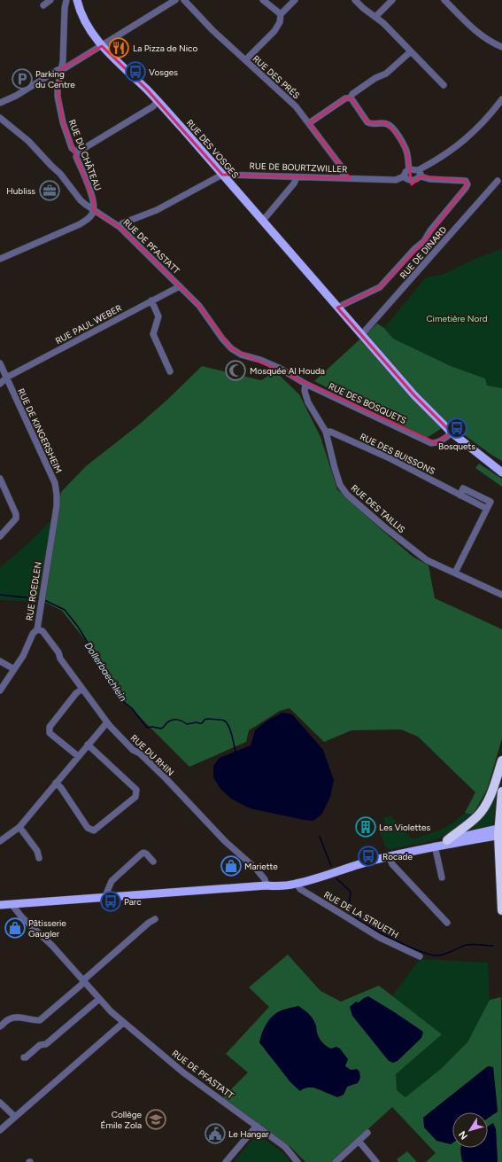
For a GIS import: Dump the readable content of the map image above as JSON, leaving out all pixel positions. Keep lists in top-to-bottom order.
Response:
{
  "streets": {
    "main road": ["RUE DES VOSGES"],
    "street": [
      "RUE DES PRÉS",
      "RUE DU CHÂTEAU",
      "RUE DE BOURTZWILLER",
      "RUE DE PFASTATT",
      "RUE DE DINARD",
      "RUE PAUL WEBER",
      "RUE DES BOSQUETS",
      "RUE DE KINGERSHEIM",
      "RUE DES BUISSONS",
      "RUE DES TAILLIS",
      "RUE ROEDLEN",
      "RUE DU RHIN",
      "RUE DE LA STRUETH"
    ]
  },
  "crossings": [
    ["RUE DES PRÉS", "RUE DE BOURTZWILLER"],
    ["RUE DES VOSGES", "RUE DE BOURTZWILLER"],
    ["RUE DES VOSGES", "RUE DE DINARD"],
    ["RUE DES VOSGES", "RUE DES BOSQUETS"],
    ["RUE DU CHÂTEAU", "RUE DE PFASTATT"],
    ["RUE DE PFASTATT", "RUE PAUL WEBER"],
    ["RUE DE PFASTATT", "RUE DES BOSQUETS"],
    ["RUE PAUL WEBER", "RUE DE KINGERSHEIM"],
    ["RUE DES BOSQUETS", "RUE DES TAILLIS"],
    ["RUE DE KINGERSHEIM", "RUE ROEDLEN"],
    ["RUE DES BUISSONS", "RUE DES TAILLIS"],
    ["RUE ROEDLEN", "RUE DU RHIN"]
  ],
  "water": ["Dollerbaechlein"],
  "parks": ["Cimetière Nord"],
  "places": {
    "restaurant": ["La Pizza de Nico"],
    "bus stop": [
      "Vosges",
      "Bosquets",
      "Rocade",
      "Parc"
    ],
    "parking": ["Parking du Centre"],
    "office": ["Hubliss"],
    "mosque": ["Mosquée Al Houda"],
    "building": ["Les Violettes"],
    "shop": ["Mariette", "Pâtisserie Gaugler"],
    "school or university": ["Collège Émile Zola"],
    "public building": ["Le Hangar"]
  },
  "north": "bottom left"
}
